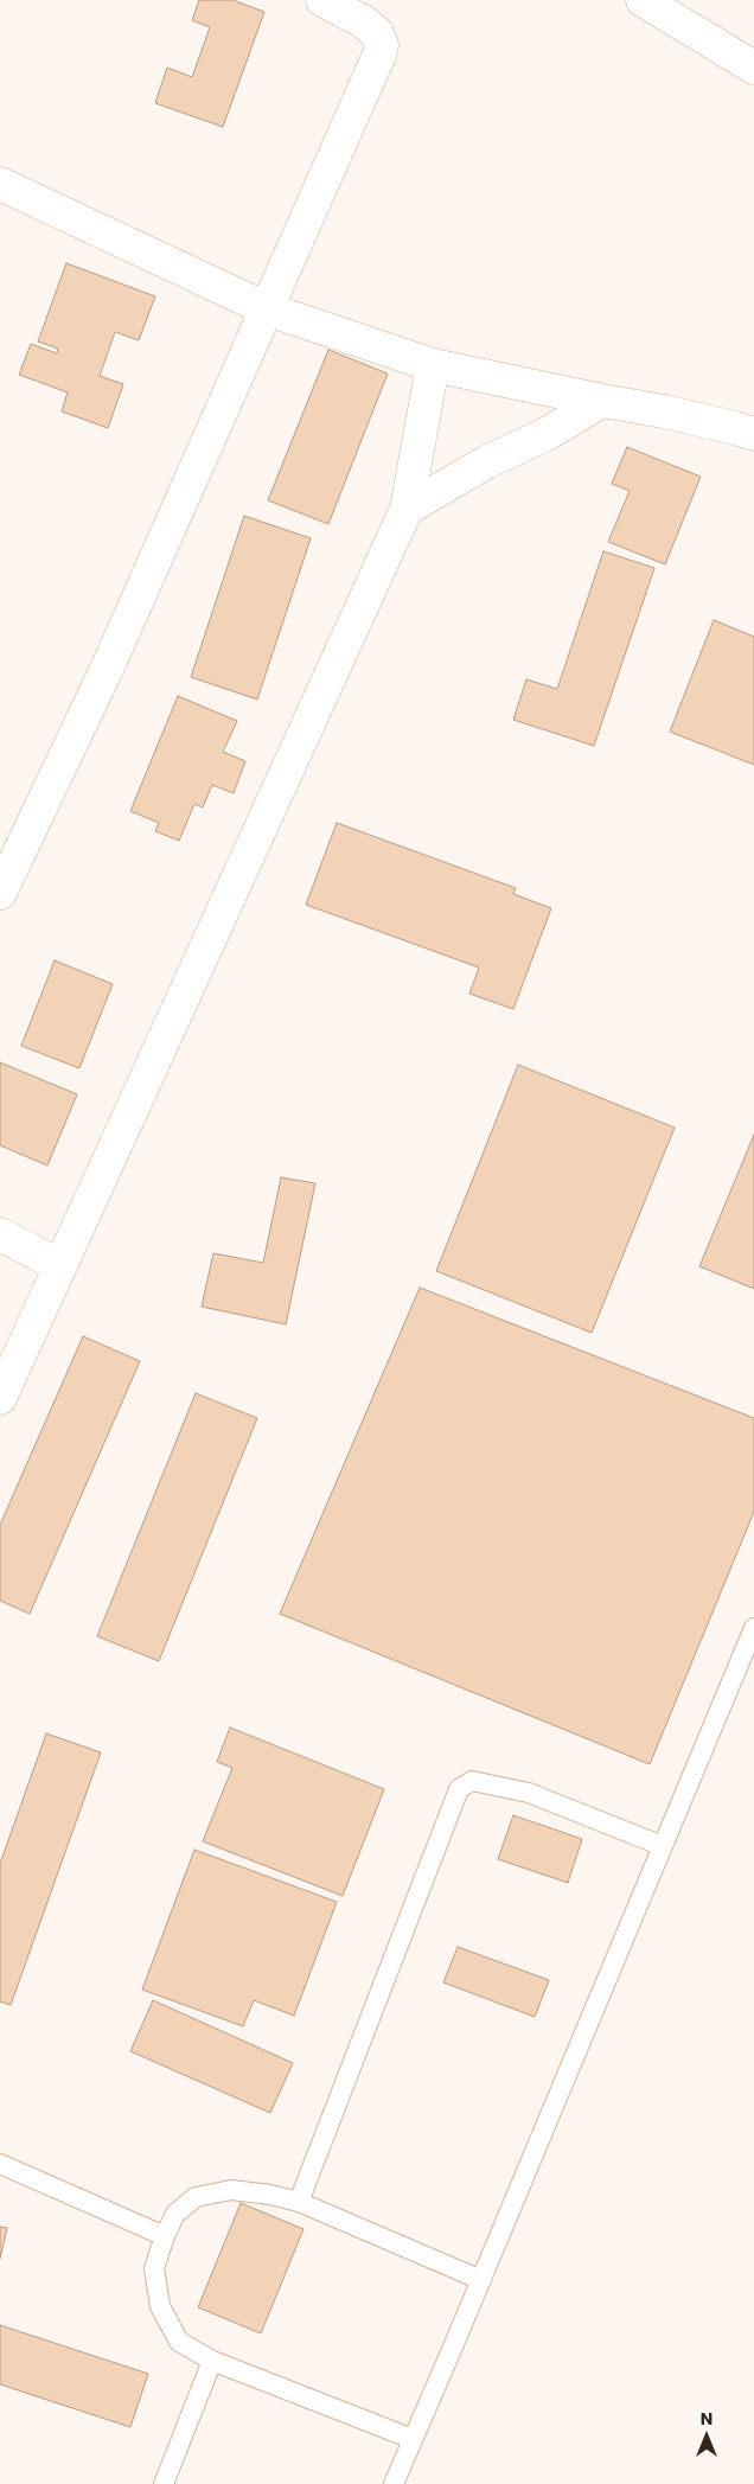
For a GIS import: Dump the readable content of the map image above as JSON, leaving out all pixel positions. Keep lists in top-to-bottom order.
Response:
{
  "north": "top"
}
